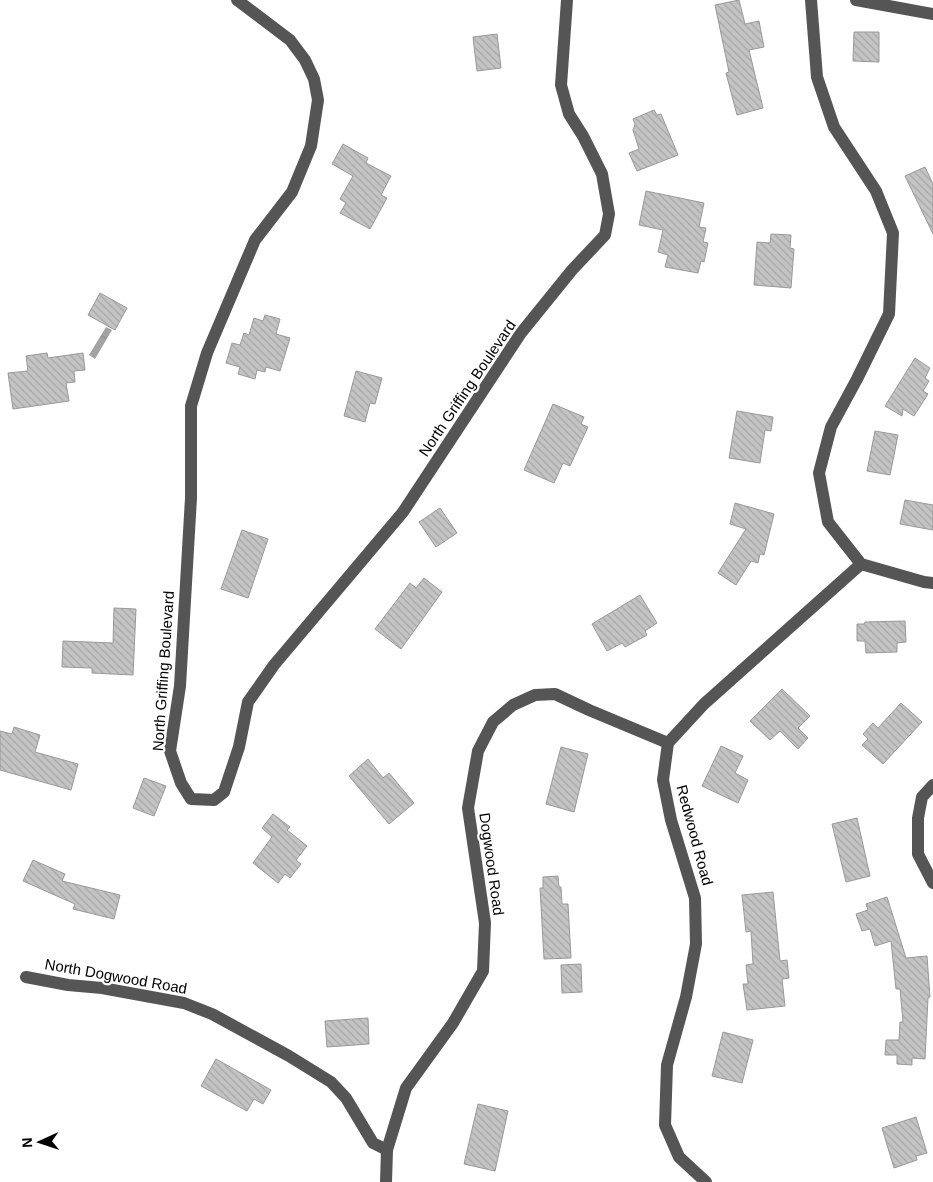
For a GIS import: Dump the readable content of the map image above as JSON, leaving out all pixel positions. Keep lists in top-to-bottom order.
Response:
{
  "streets": {
    "street": [
      "North Griffing Boulevard",
      "Redwood Road",
      "Dogwood Road",
      "North Dogwood Road"
    ]
  },
  "crossings": [
    ["Redwood Road", "Dogwood Road"],
    ["Dogwood Road", "North Dogwood Road"]
  ],
  "north": "left"
}
